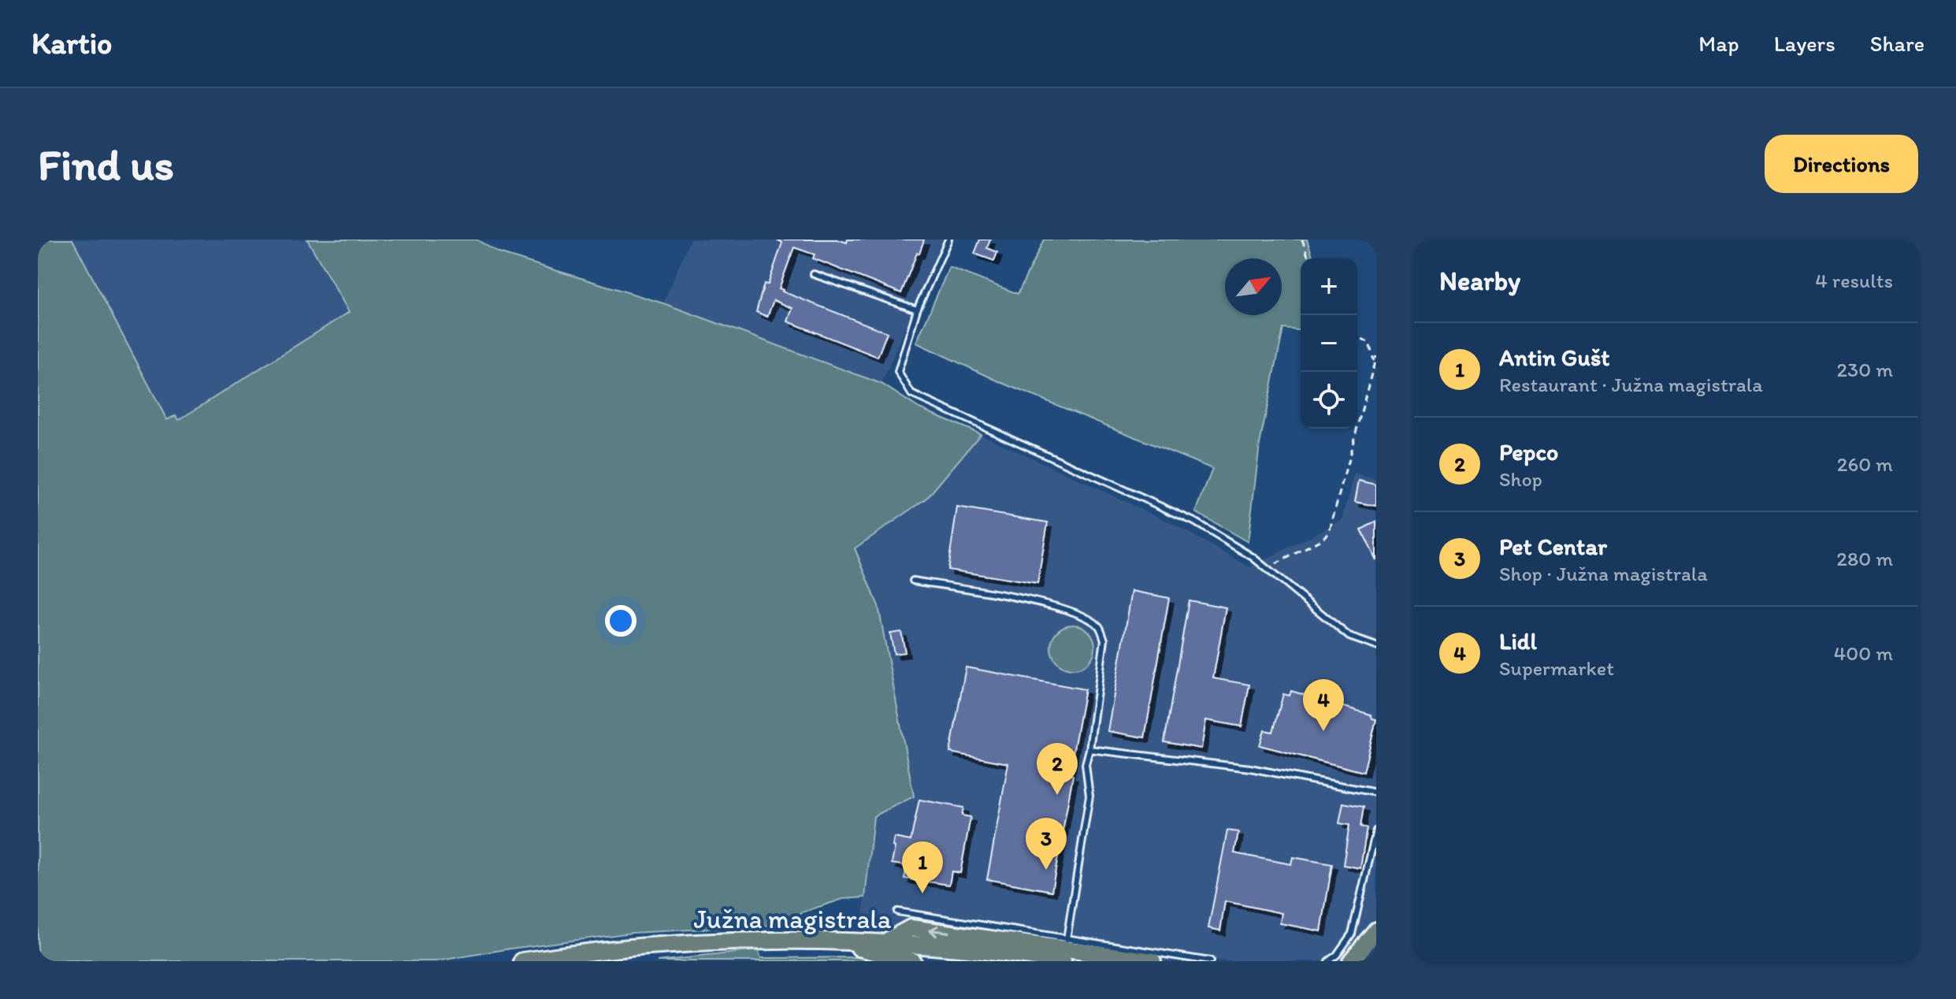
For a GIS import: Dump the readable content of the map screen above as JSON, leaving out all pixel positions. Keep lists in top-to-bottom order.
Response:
{
  "streets": {
    "main road": ["Južna magistrala"]
  },
  "north": "top right",
  "page": {
    "header": "Kartio",
    "nav": ["Map", "Layers", "Share"],
    "buttons": "Directions",
    "title": "Find us",
    "heading": ["Nearby", "4 results"],
    "map_buttons": ["+", "−"],
    "list": [
      {
        "mark": "1",
        "name": "Antin Gušt",
        "note": "Restaurant · Južna magistrala",
        "value": "230 m"
      },
      {
        "mark": "2",
        "name": "Pepco",
        "note": "Shop",
        "value": "260 m"
      },
      {
        "mark": "3",
        "name": "Pet Centar",
        "note": "Shop · Južna magistrala",
        "value": "280 m"
      },
      {
        "mark": "4",
        "name": "Lidl",
        "note": "Supermarket",
        "value": "400 m"
      }
    ],
    "pins": [
      "4",
      "2",
      "3",
      "1"
    ]
  }
}
